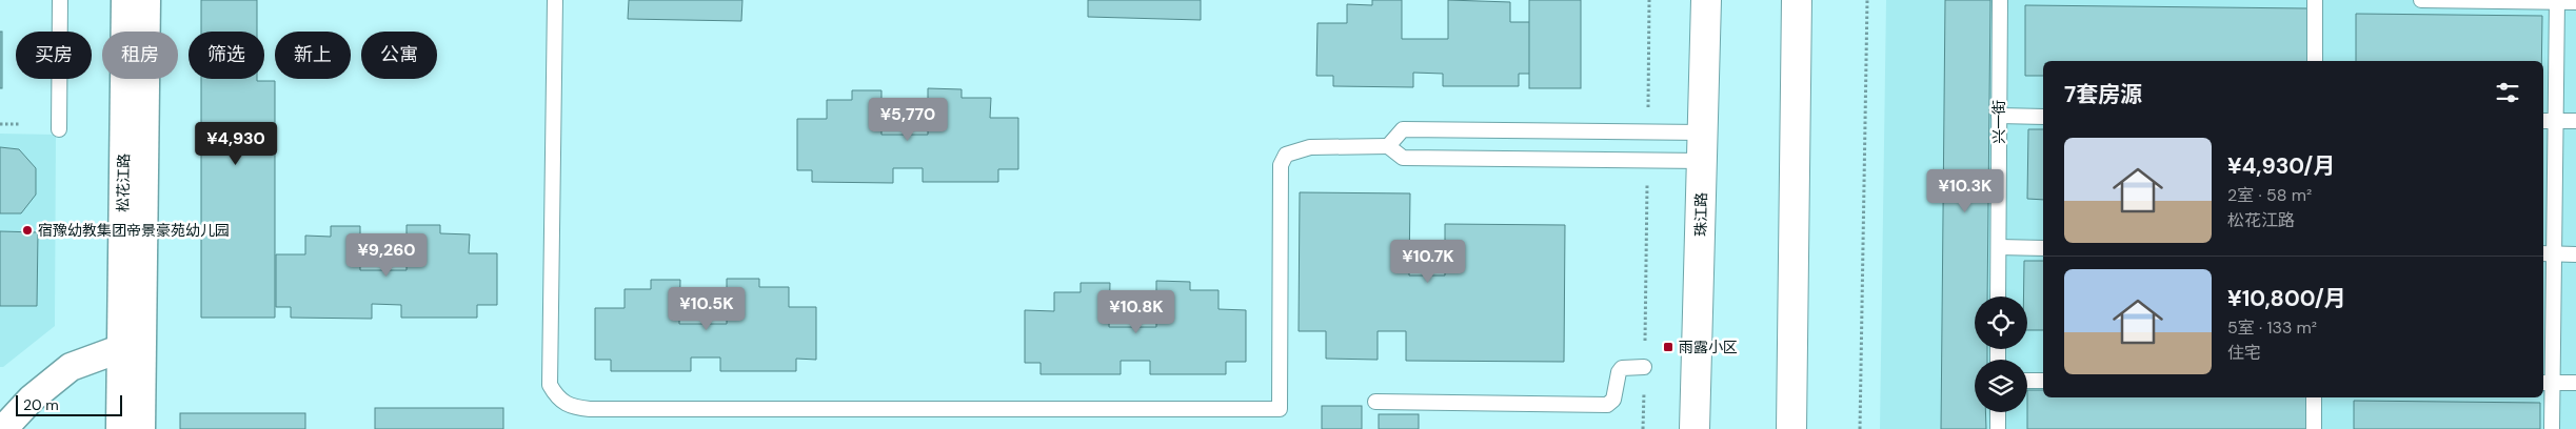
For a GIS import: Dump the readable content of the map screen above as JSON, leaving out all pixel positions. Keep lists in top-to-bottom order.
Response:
{
  "streets": {
    "street": ["松花江路", "珠江路"],
    "lane": ["兴一街"]
  },
  "places": {
    "other": ["宿豫幼教集团帝景豪苑幼儿园"],
    "transit": ["雨露小区"]
  },
  "scale_bar": "20 m",
  "page": {
    "chip": [
      "买房",
      "租房",
      "筛选",
      "新上",
      "公寓"
    ],
    "heading": "7套房源",
    "price": [
      "¥5,770",
      "¥4,930",
      "¥10.3K",
      "¥9,260",
      "¥10.7K",
      "¥10.5K",
      "¥10.8K"
    ],
    "list": [
      {
        "name": "¥4,930/月",
        "note": "2室 · 58 m² · 松花江路"
      },
      {
        "name": "¥10,800/月",
        "note": "5室 · 133 m² · 住宅"
      }
    ],
    "scale": "20 m"
  }
}
